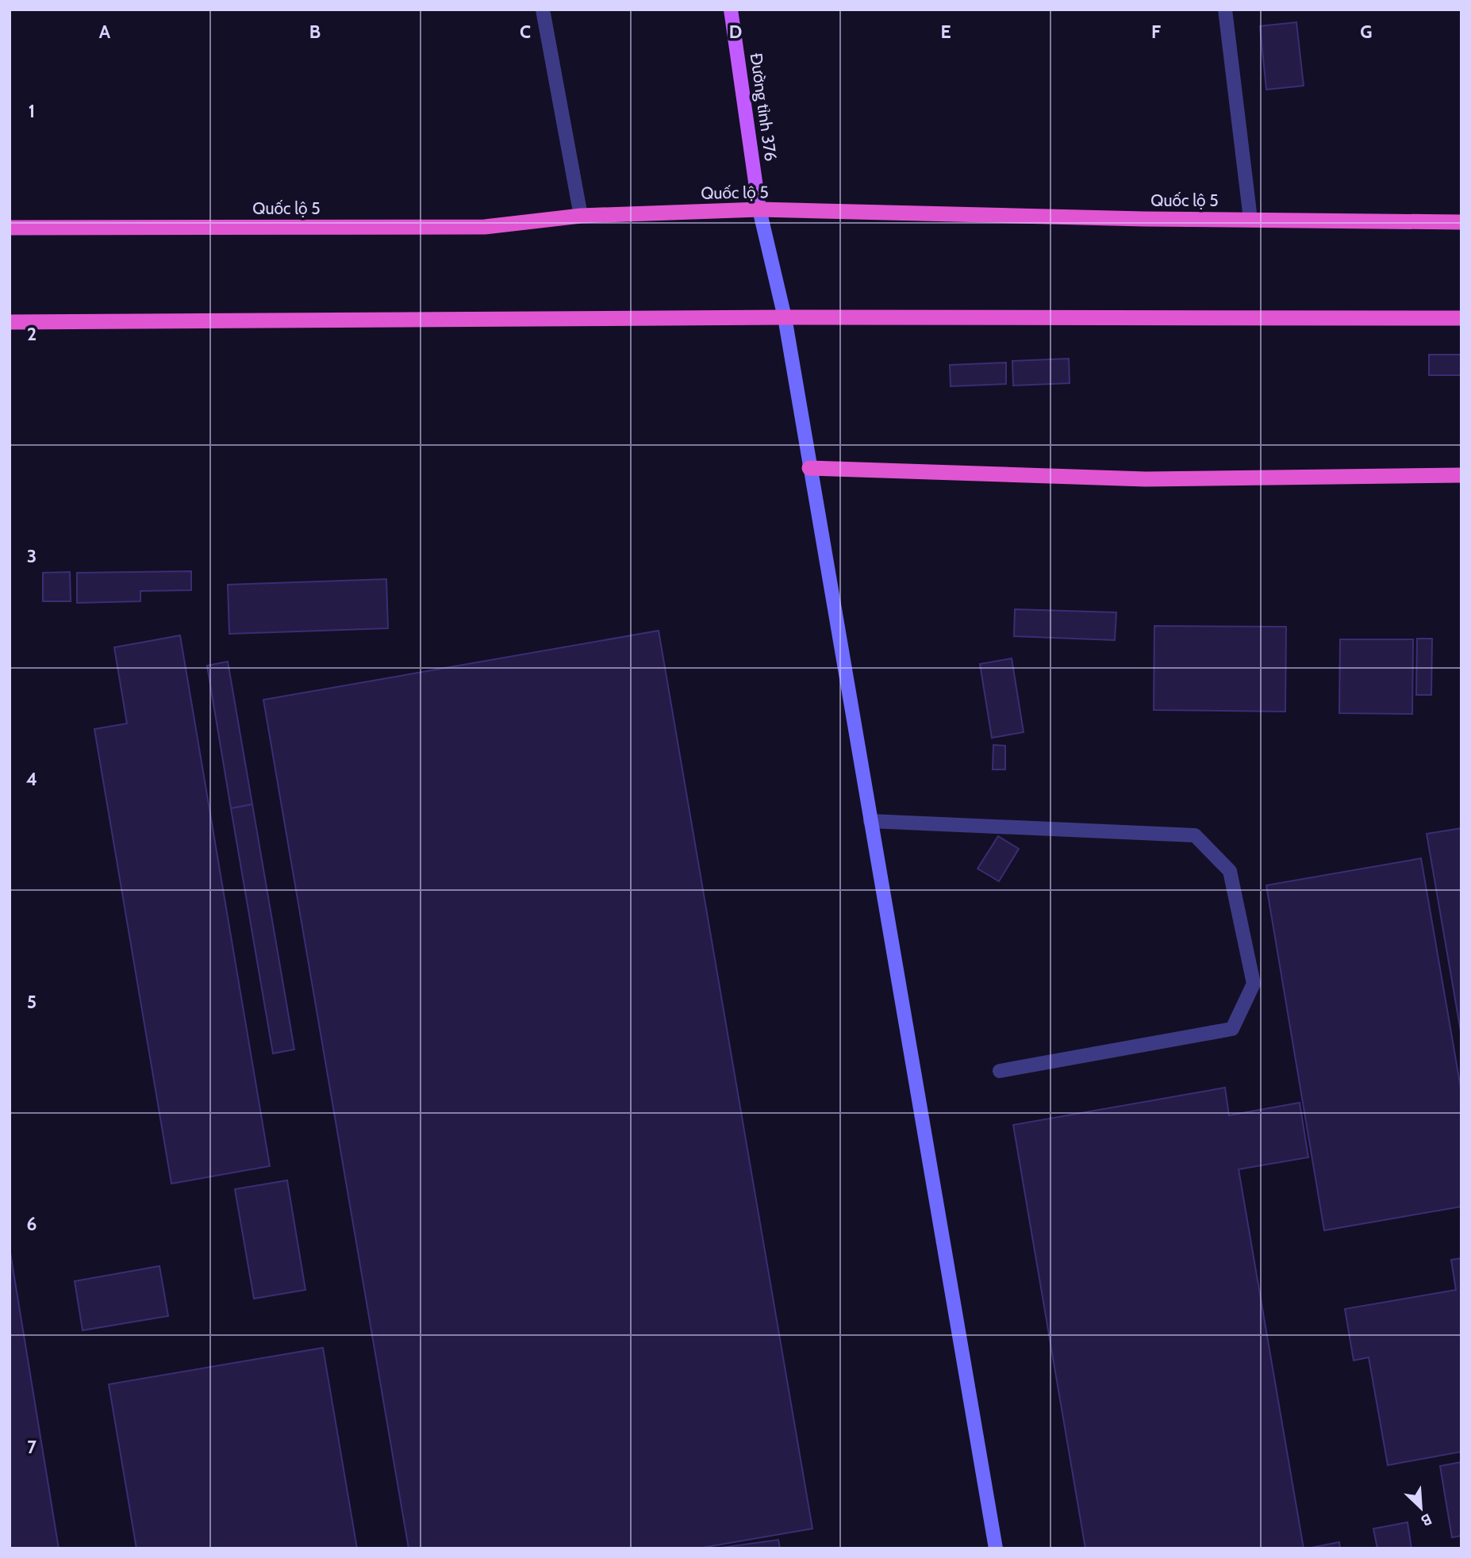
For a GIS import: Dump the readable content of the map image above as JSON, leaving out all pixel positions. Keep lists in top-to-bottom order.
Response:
{
  "streets": {
    "highway": ["Quốc lộ 5"],
    "main road": ["Đường tỉnh 376"]
  },
  "crossings": [
    ["Đường tỉnh 376", "Quốc lộ 5"]
  ],
  "north": "bottom right",
  "grid": {
    "columns": [
      "A",
      "B",
      "C",
      "D",
      "E",
      "F",
      "G"
    ],
    "rows": [
      "1",
      "2",
      "3",
      "4",
      "5",
      "6",
      "7"
    ]
  }
}
